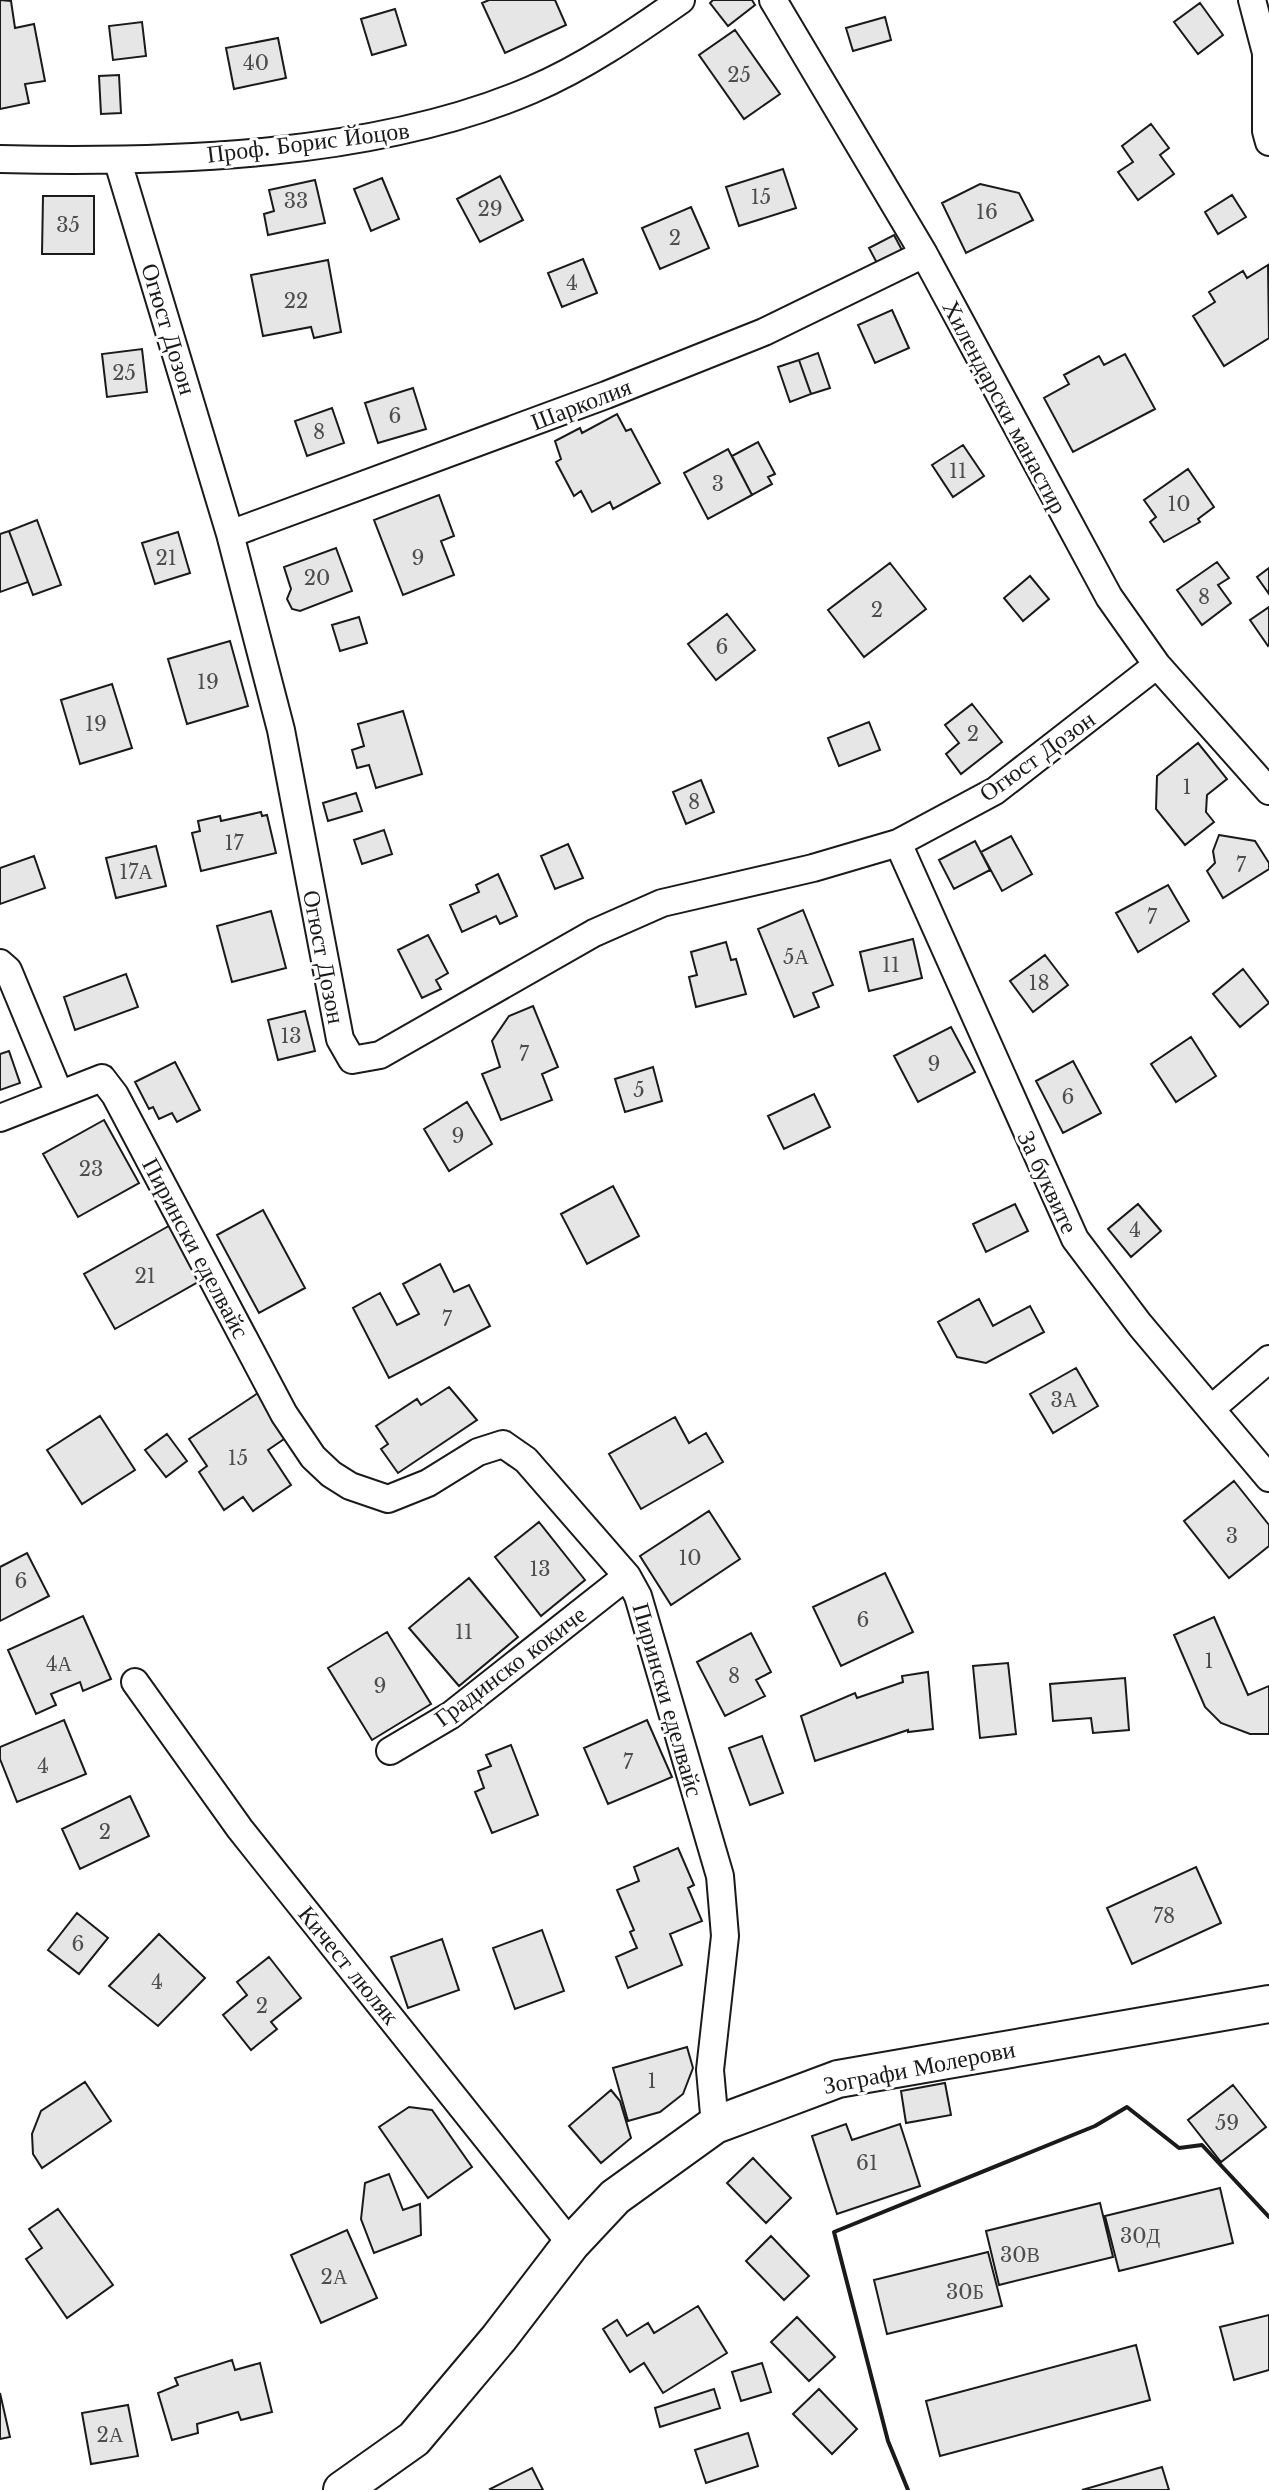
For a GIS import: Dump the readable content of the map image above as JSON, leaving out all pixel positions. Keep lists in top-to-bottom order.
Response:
{
  "streets": {
    "street": [
      "Проф. Борис Йоцов",
      "Огюст Дозон",
      "Шарколия",
      "Хилендарски манастир",
      "За буквите",
      "Пирински еделвайс",
      "Градинско кокиче",
      "Кичест люляк",
      "Зографи Молерови"
    ]
  },
  "crossings": [
    ["Проф. Борис Йоцов", "Огюст Дозон"],
    ["Огюст Дозон", "Шарколия"],
    ["Огюст Дозон", "Хилендарски манастир"],
    ["Огюст Дозон", "За буквите"],
    ["Шарколия", "Хилендарски манастир"],
    ["Пирински еделвайс", "Градинско кокиче"],
    ["Пирински еделвайс", "Зографи Молерови"],
    ["Кичест люляк", "Зографи Молерови"]
  ],
  "house_numbers": [
    "40",
    "25",
    "15",
    "33",
    "29",
    "16",
    "35",
    "2",
    "4",
    "22",
    "25",
    "6",
    "8",
    "11",
    "3",
    "10",
    "21",
    "9",
    "20",
    "8",
    "2",
    "6",
    "19",
    "19",
    "2",
    "1",
    "8",
    "17",
    "7",
    "17А",
    "7",
    "5А",
    "11",
    "18",
    "13",
    "7",
    "9",
    "5",
    "6",
    "9",
    "23",
    "4",
    "21",
    "7",
    "3А",
    "15",
    "3",
    "10",
    "13",
    "6",
    "6",
    "11",
    "1",
    "4А",
    "8",
    "9",
    "7",
    "4",
    "2",
    "78",
    "6",
    "4",
    "2",
    "1",
    "59",
    "61",
    "30Д",
    "30В",
    "2А",
    "30Б",
    "2А"
  ]
}
